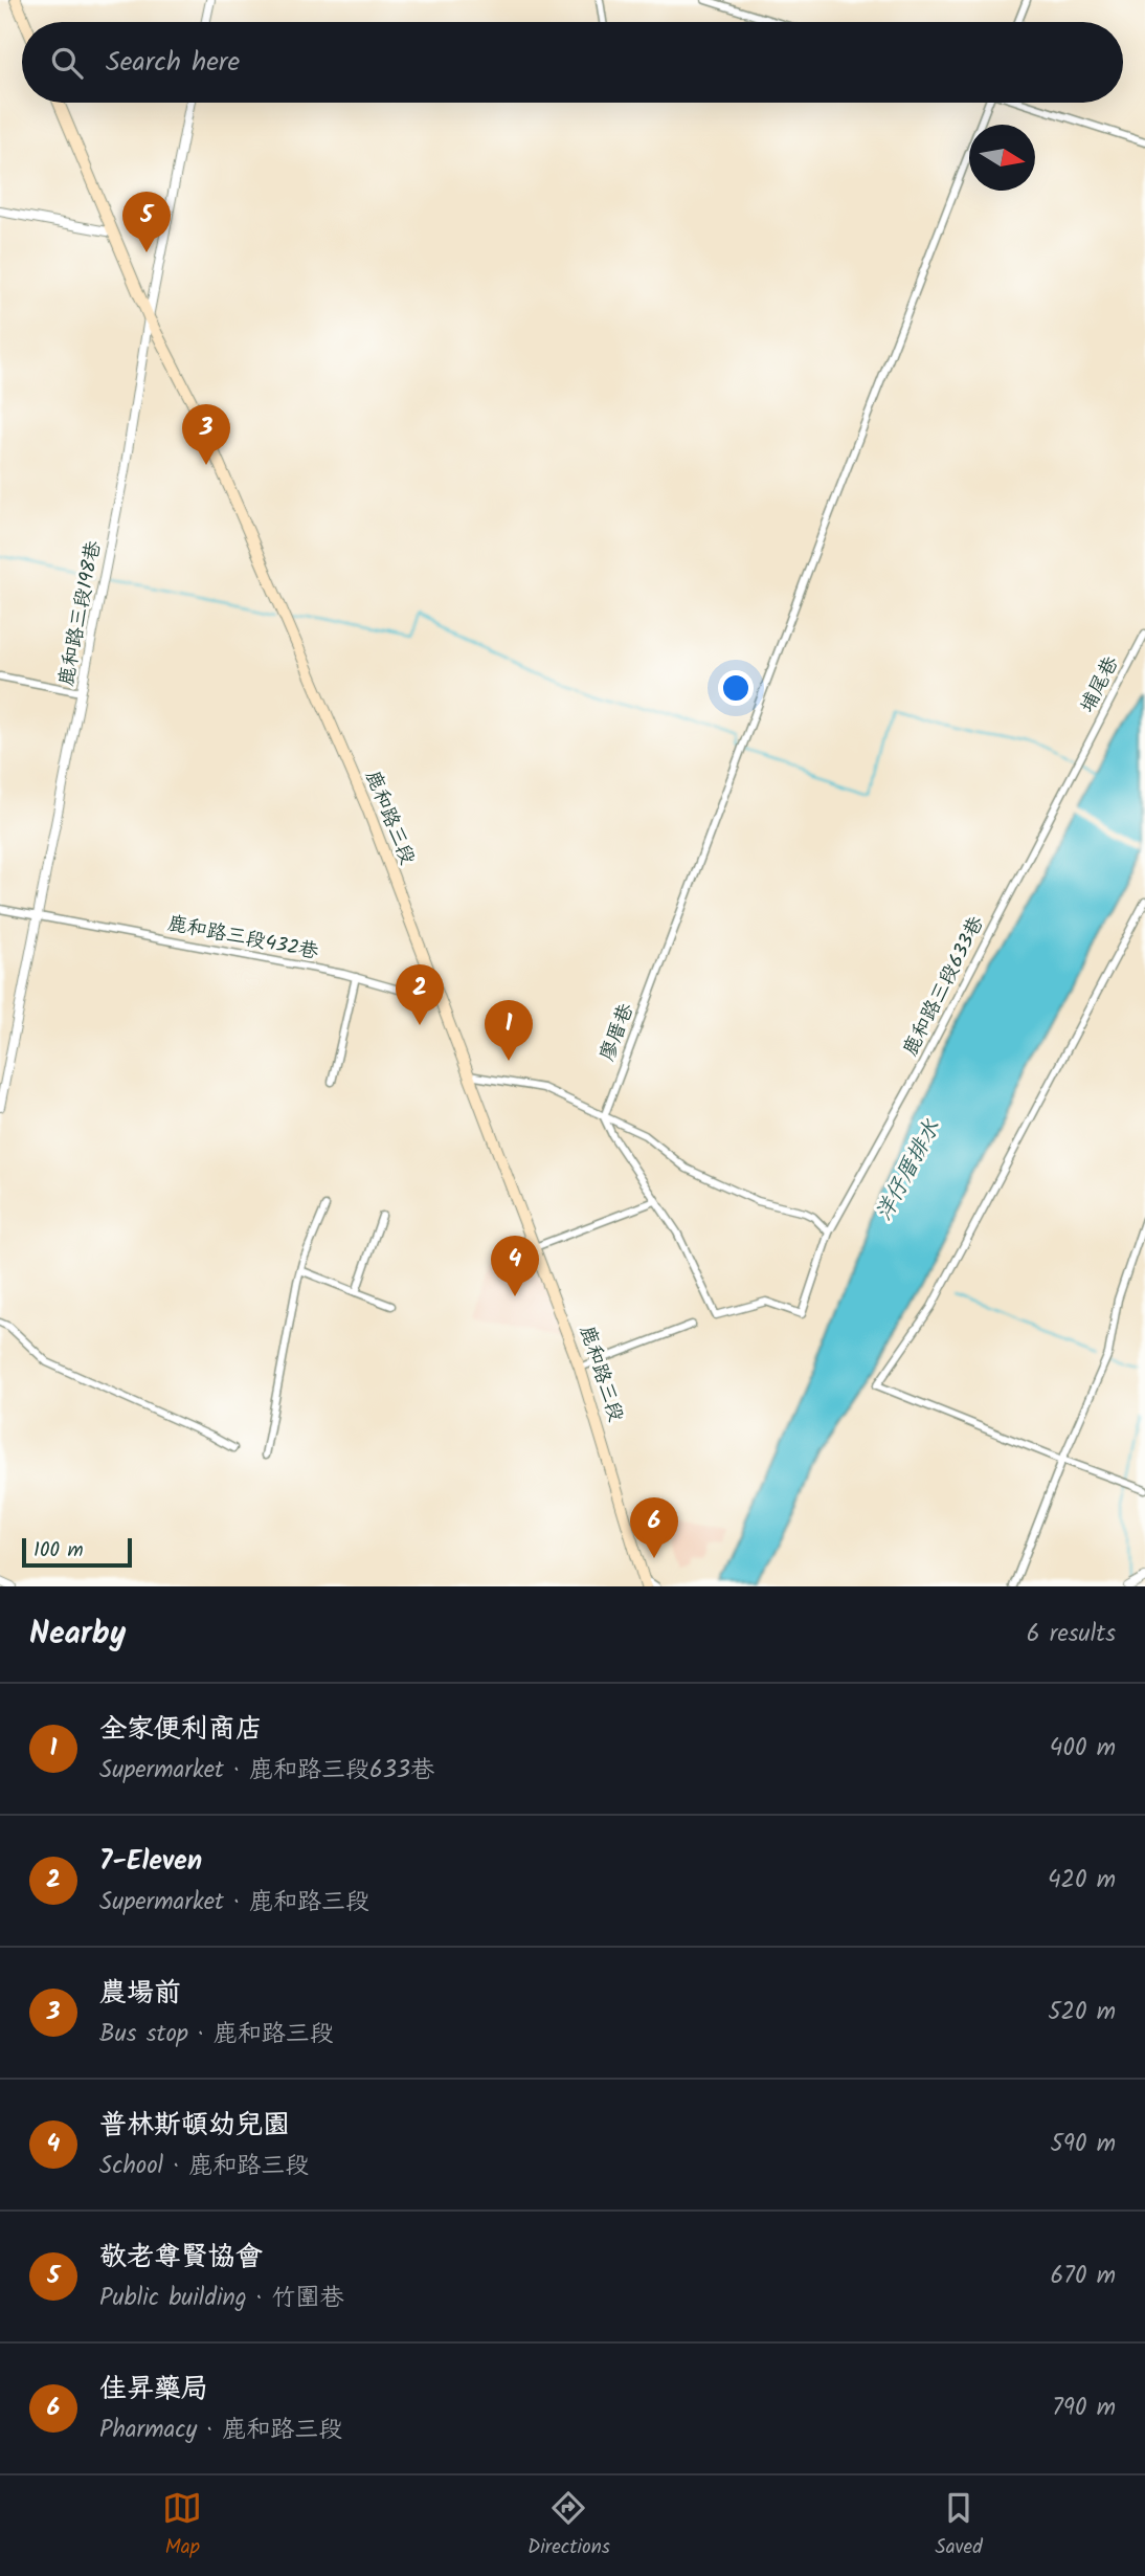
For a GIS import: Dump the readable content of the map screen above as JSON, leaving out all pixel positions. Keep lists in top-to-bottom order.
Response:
{
  "streets": {
    "main road": ["鹿和路三段"],
    "street": [
      "鹿和路三段198巷",
      "埔尾巷",
      "鹿和路三段432巷",
      "鹿和路三段633巷",
      "廖厝巷"
    ]
  },
  "crossings": [
    ["鹿和路三段198巷", "鹿和路三段"],
    ["鹿和路三段198巷", "鹿和路三段432巷"],
    ["埔尾巷", "鹿和路三段633巷"],
    ["鹿和路三段", "鹿和路三段432巷"]
  ],
  "water": ["洋仔厝排水"],
  "scale_bar": "100 m",
  "north": "right",
  "page": {
    "search": "Search here",
    "pins": [
      "5",
      "3",
      "2",
      "1",
      "4",
      "6"
    ],
    "scale": "100 m",
    "heading": ["Nearby", "6 results"],
    "list": [
      {
        "mark": "1",
        "name": "全家便利商店",
        "note": "Supermarket · 鹿和路三段633巷",
        "value": "400 m"
      },
      {
        "mark": "2",
        "name": "7-Eleven",
        "note": "Supermarket · 鹿和路三段",
        "value": "420 m"
      },
      {
        "mark": "3",
        "name": "農場前",
        "note": "Bus stop · 鹿和路三段",
        "value": "520 m"
      },
      {
        "mark": "4",
        "name": "普林斯頓幼兒園",
        "note": "School · 鹿和路三段",
        "value": "590 m"
      },
      {
        "mark": "5",
        "name": "敬老尊賢協會",
        "note": "Public building · 竹圍巷",
        "value": "670 m"
      },
      {
        "mark": "6",
        "name": "佳昇藥局",
        "note": "Pharmacy · 鹿和路三段",
        "value": "790 m"
      }
    ],
    "nav": ["Map", "Directions", "Saved"]
  }
}
